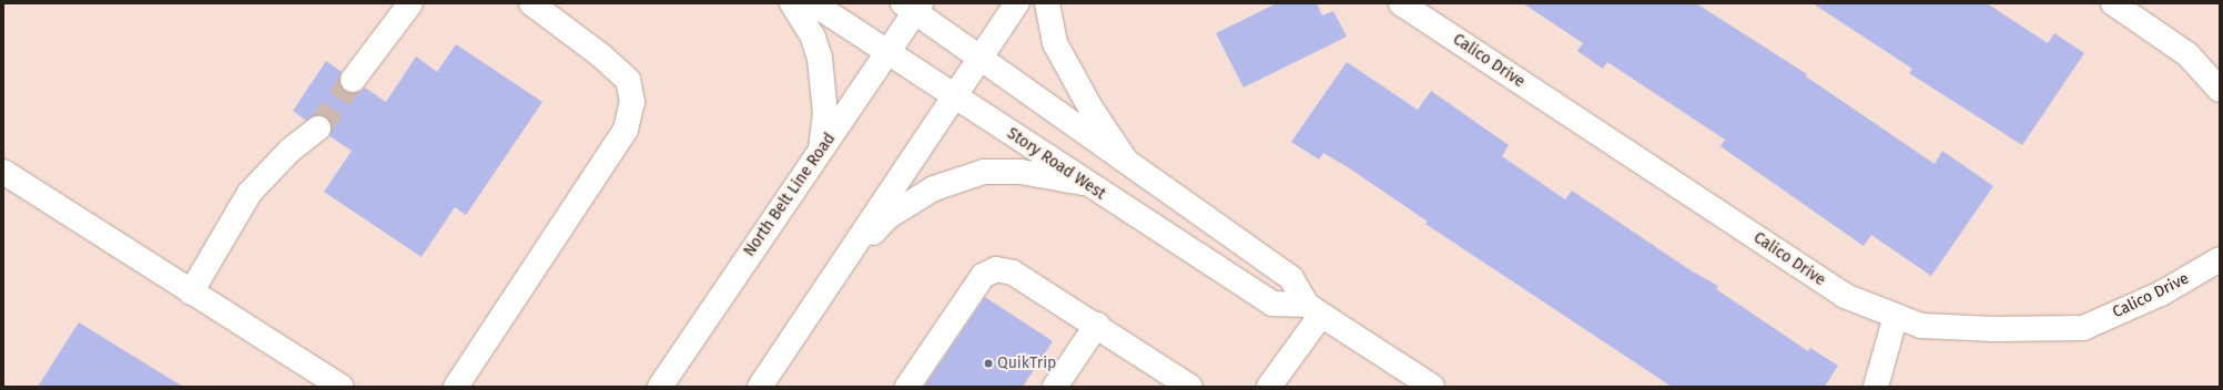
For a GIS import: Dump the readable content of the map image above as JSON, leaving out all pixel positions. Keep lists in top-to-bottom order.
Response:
{
  "streets": {
    "street": ["Calico Drive", "Story Road West", "North Belt Line Road"]
  },
  "crossings": [
    ["Story Road West", "North Belt Line Road"]
  ],
  "places": ["QuikTrip"]
}
